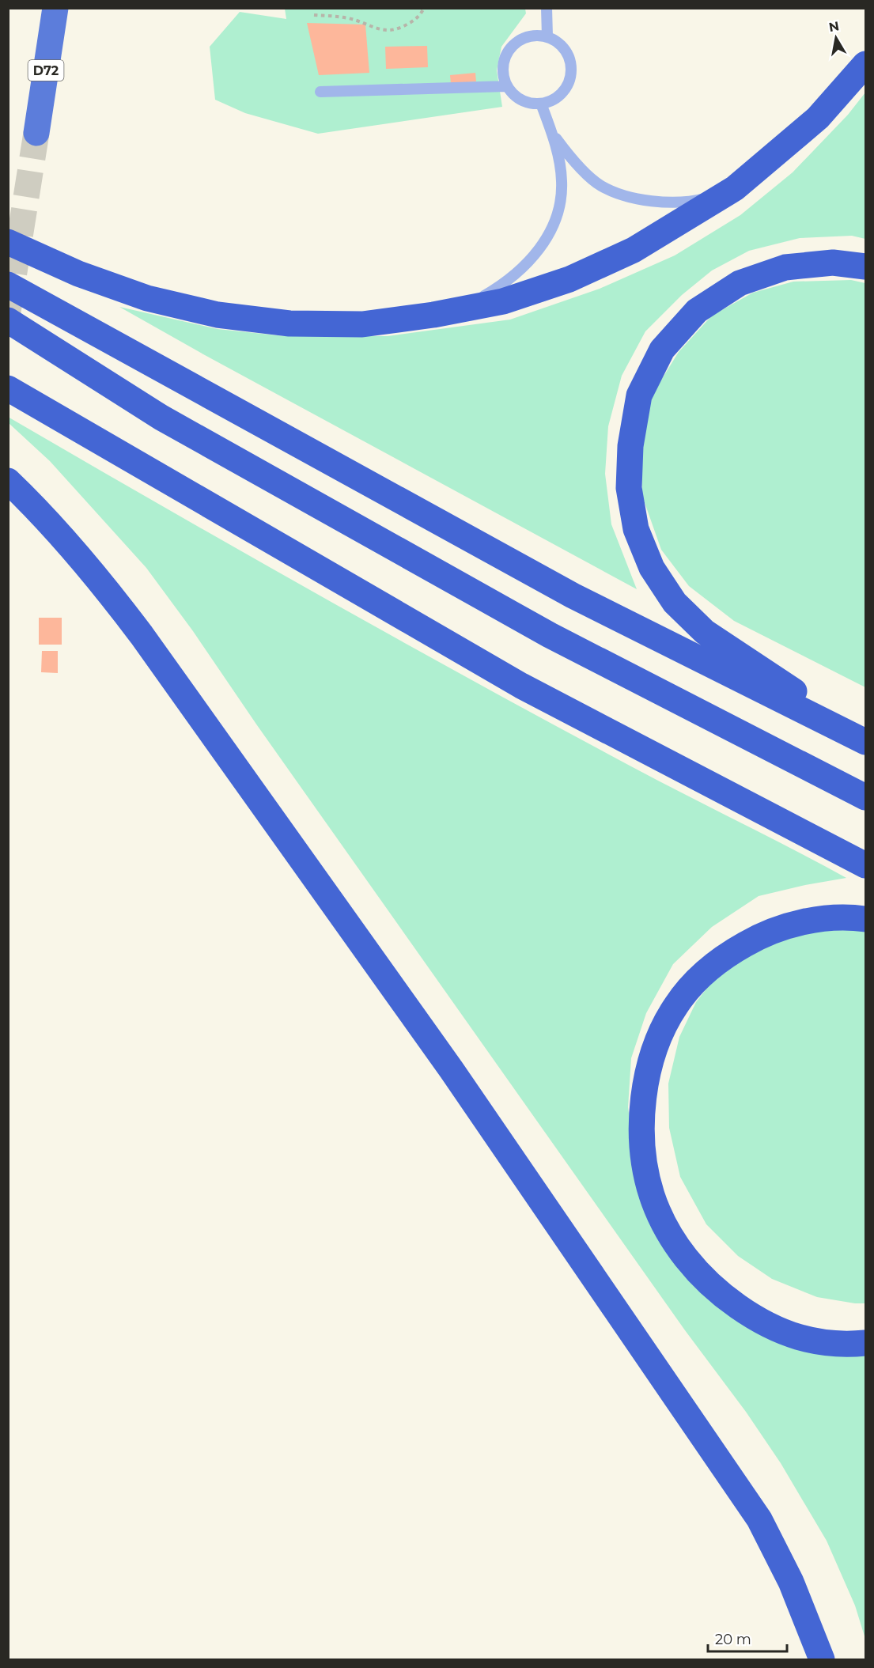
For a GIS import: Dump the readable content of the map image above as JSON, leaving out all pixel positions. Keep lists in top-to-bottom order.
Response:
{
  "streets": {
    "main road": ["D72"]
  },
  "scale_bar": "20 m",
  "north": "top"
}
